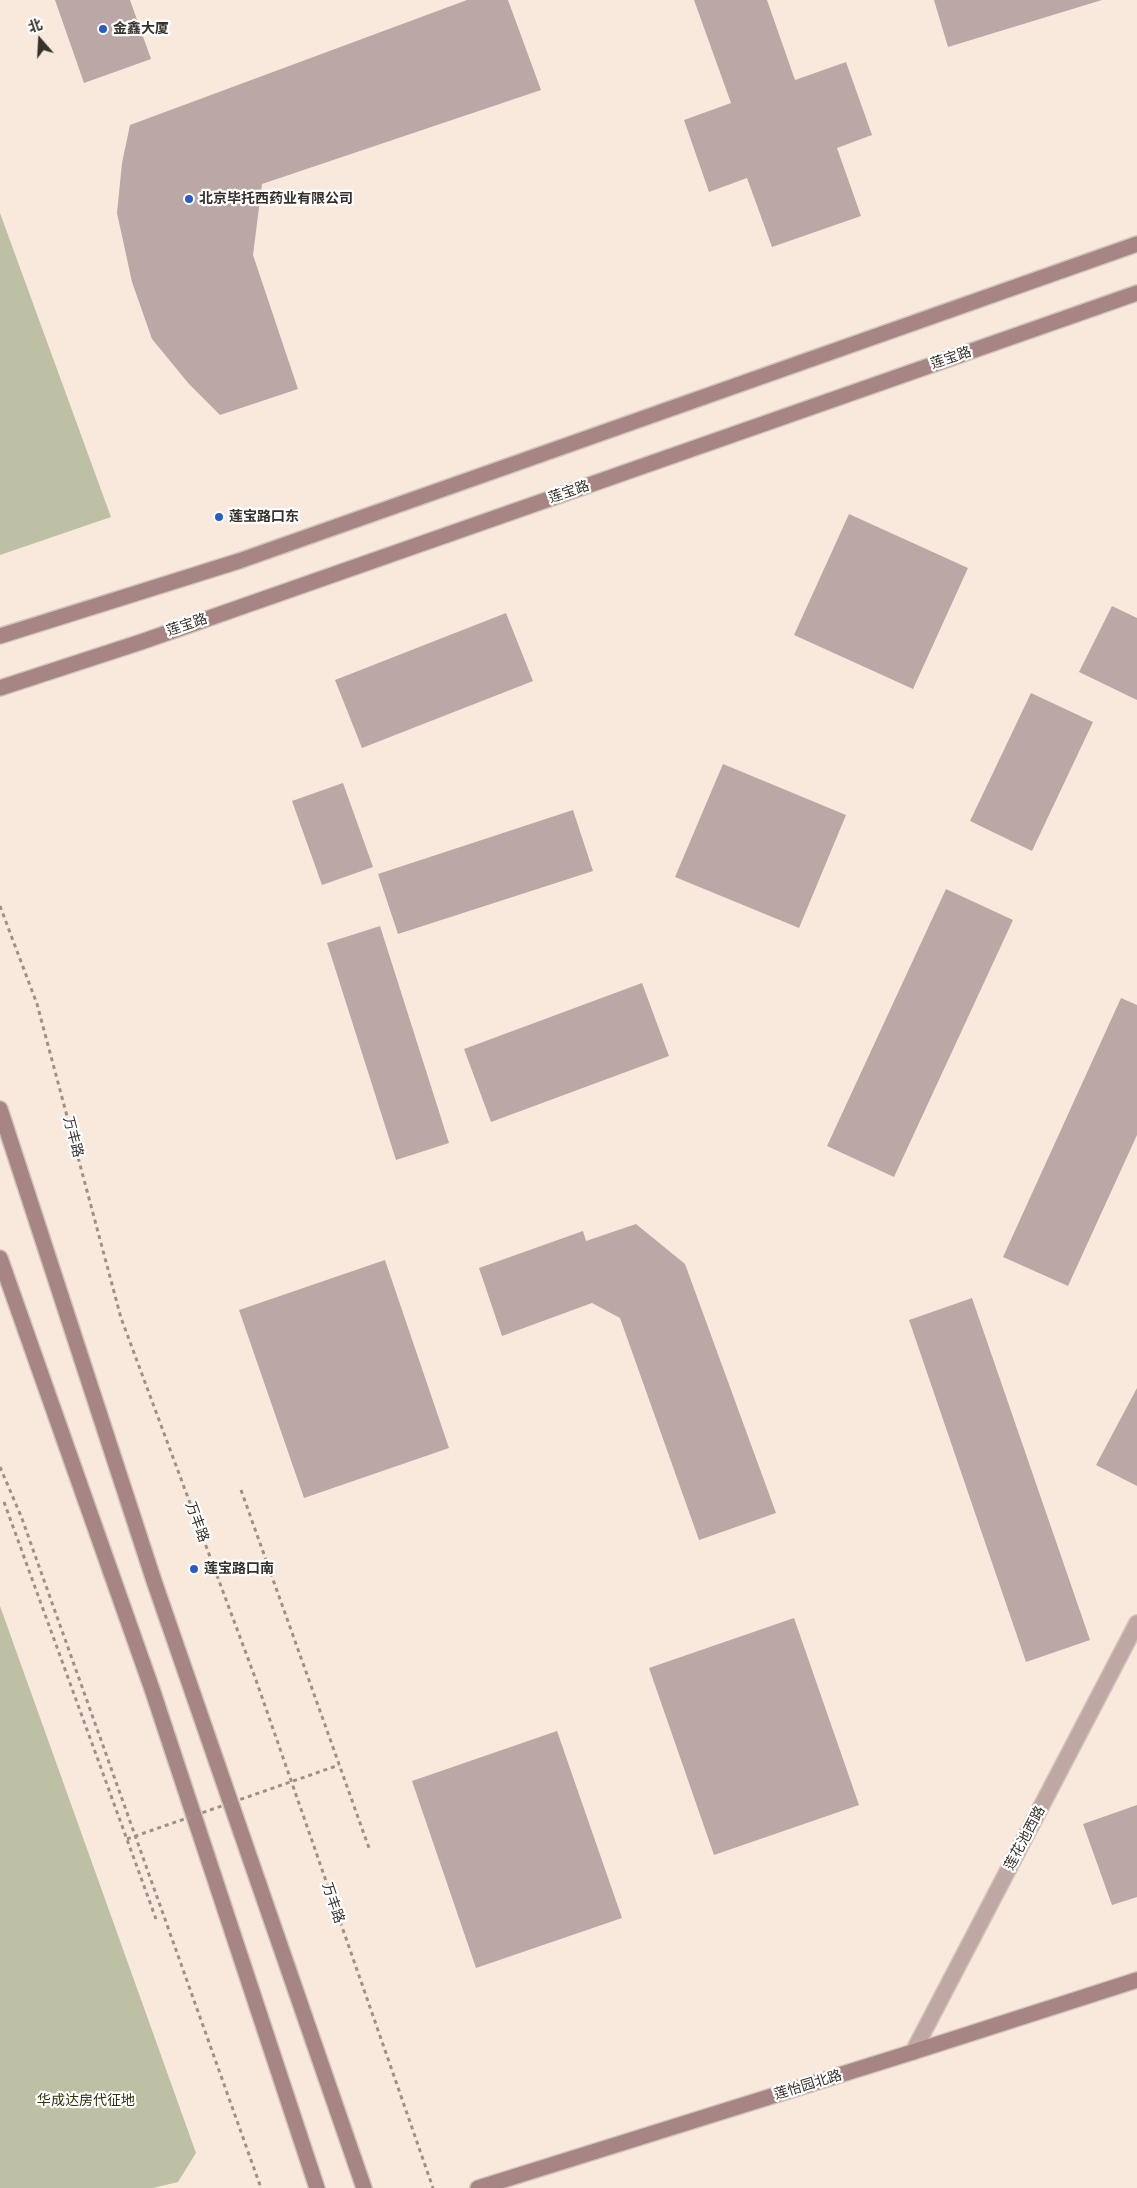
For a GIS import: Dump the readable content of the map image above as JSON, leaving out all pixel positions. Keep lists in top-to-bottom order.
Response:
{
  "streets": {
    "main road": ["莲宝路", "莲怡园北路"],
    "street": ["莲花池西路"],
    "path": ["万丰路"]
  },
  "crossings": [
    ["莲花池西路", "莲怡园北路"]
  ],
  "parks": ["华成达房代征地"],
  "places": [
    "金鑫大厦",
    "北京毕托西药业有限公司",
    "莲宝路口东",
    "莲宝路口南"
  ],
  "north": "top"
}
